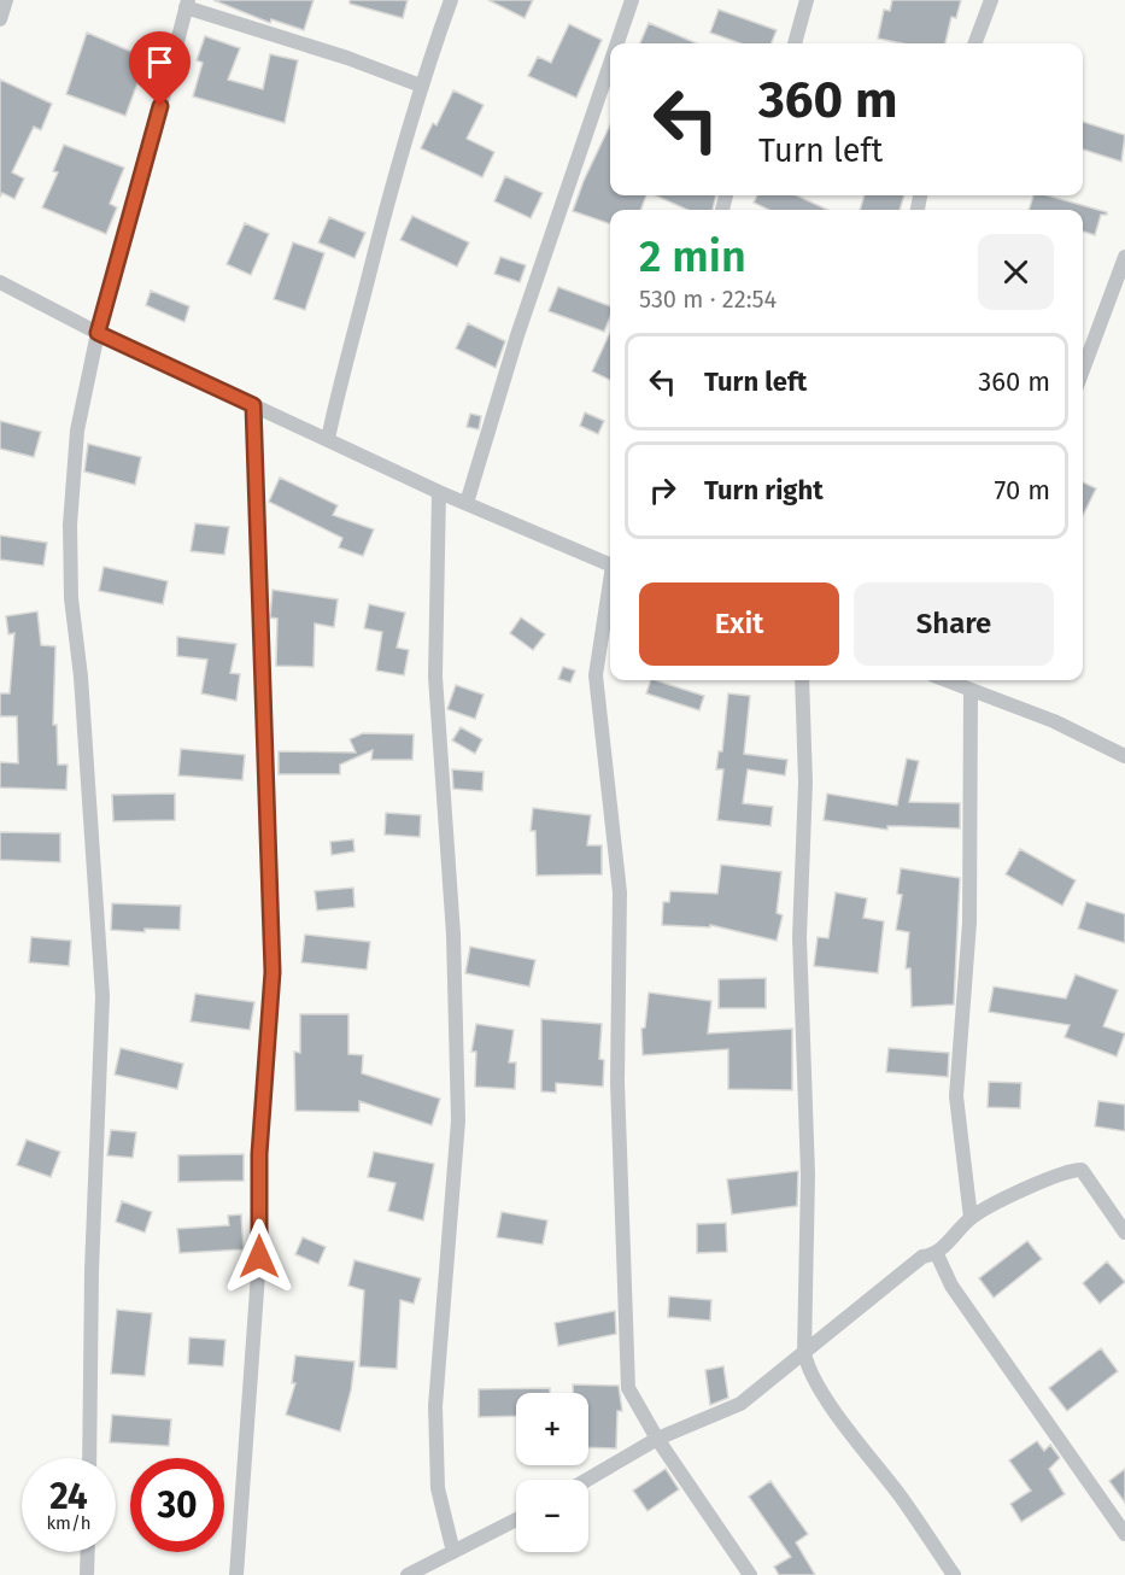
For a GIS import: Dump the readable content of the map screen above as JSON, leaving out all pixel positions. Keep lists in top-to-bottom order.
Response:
{
  "page": {
    "turn": ["360 m", "Turn left"],
    "heading": ["2 min", "530 m · 22:54"],
    "list": [
      {
        "name": "Turn left",
        "value": "360 m"
      },
      {
        "name": "Turn right",
        "value": "70 m"
      }
    ],
    "buttons": ["Exit", "Share"],
    "map_buttons": ["+", "−"],
    "speed": "24 km/h",
    "limit": "30"
  }
}
